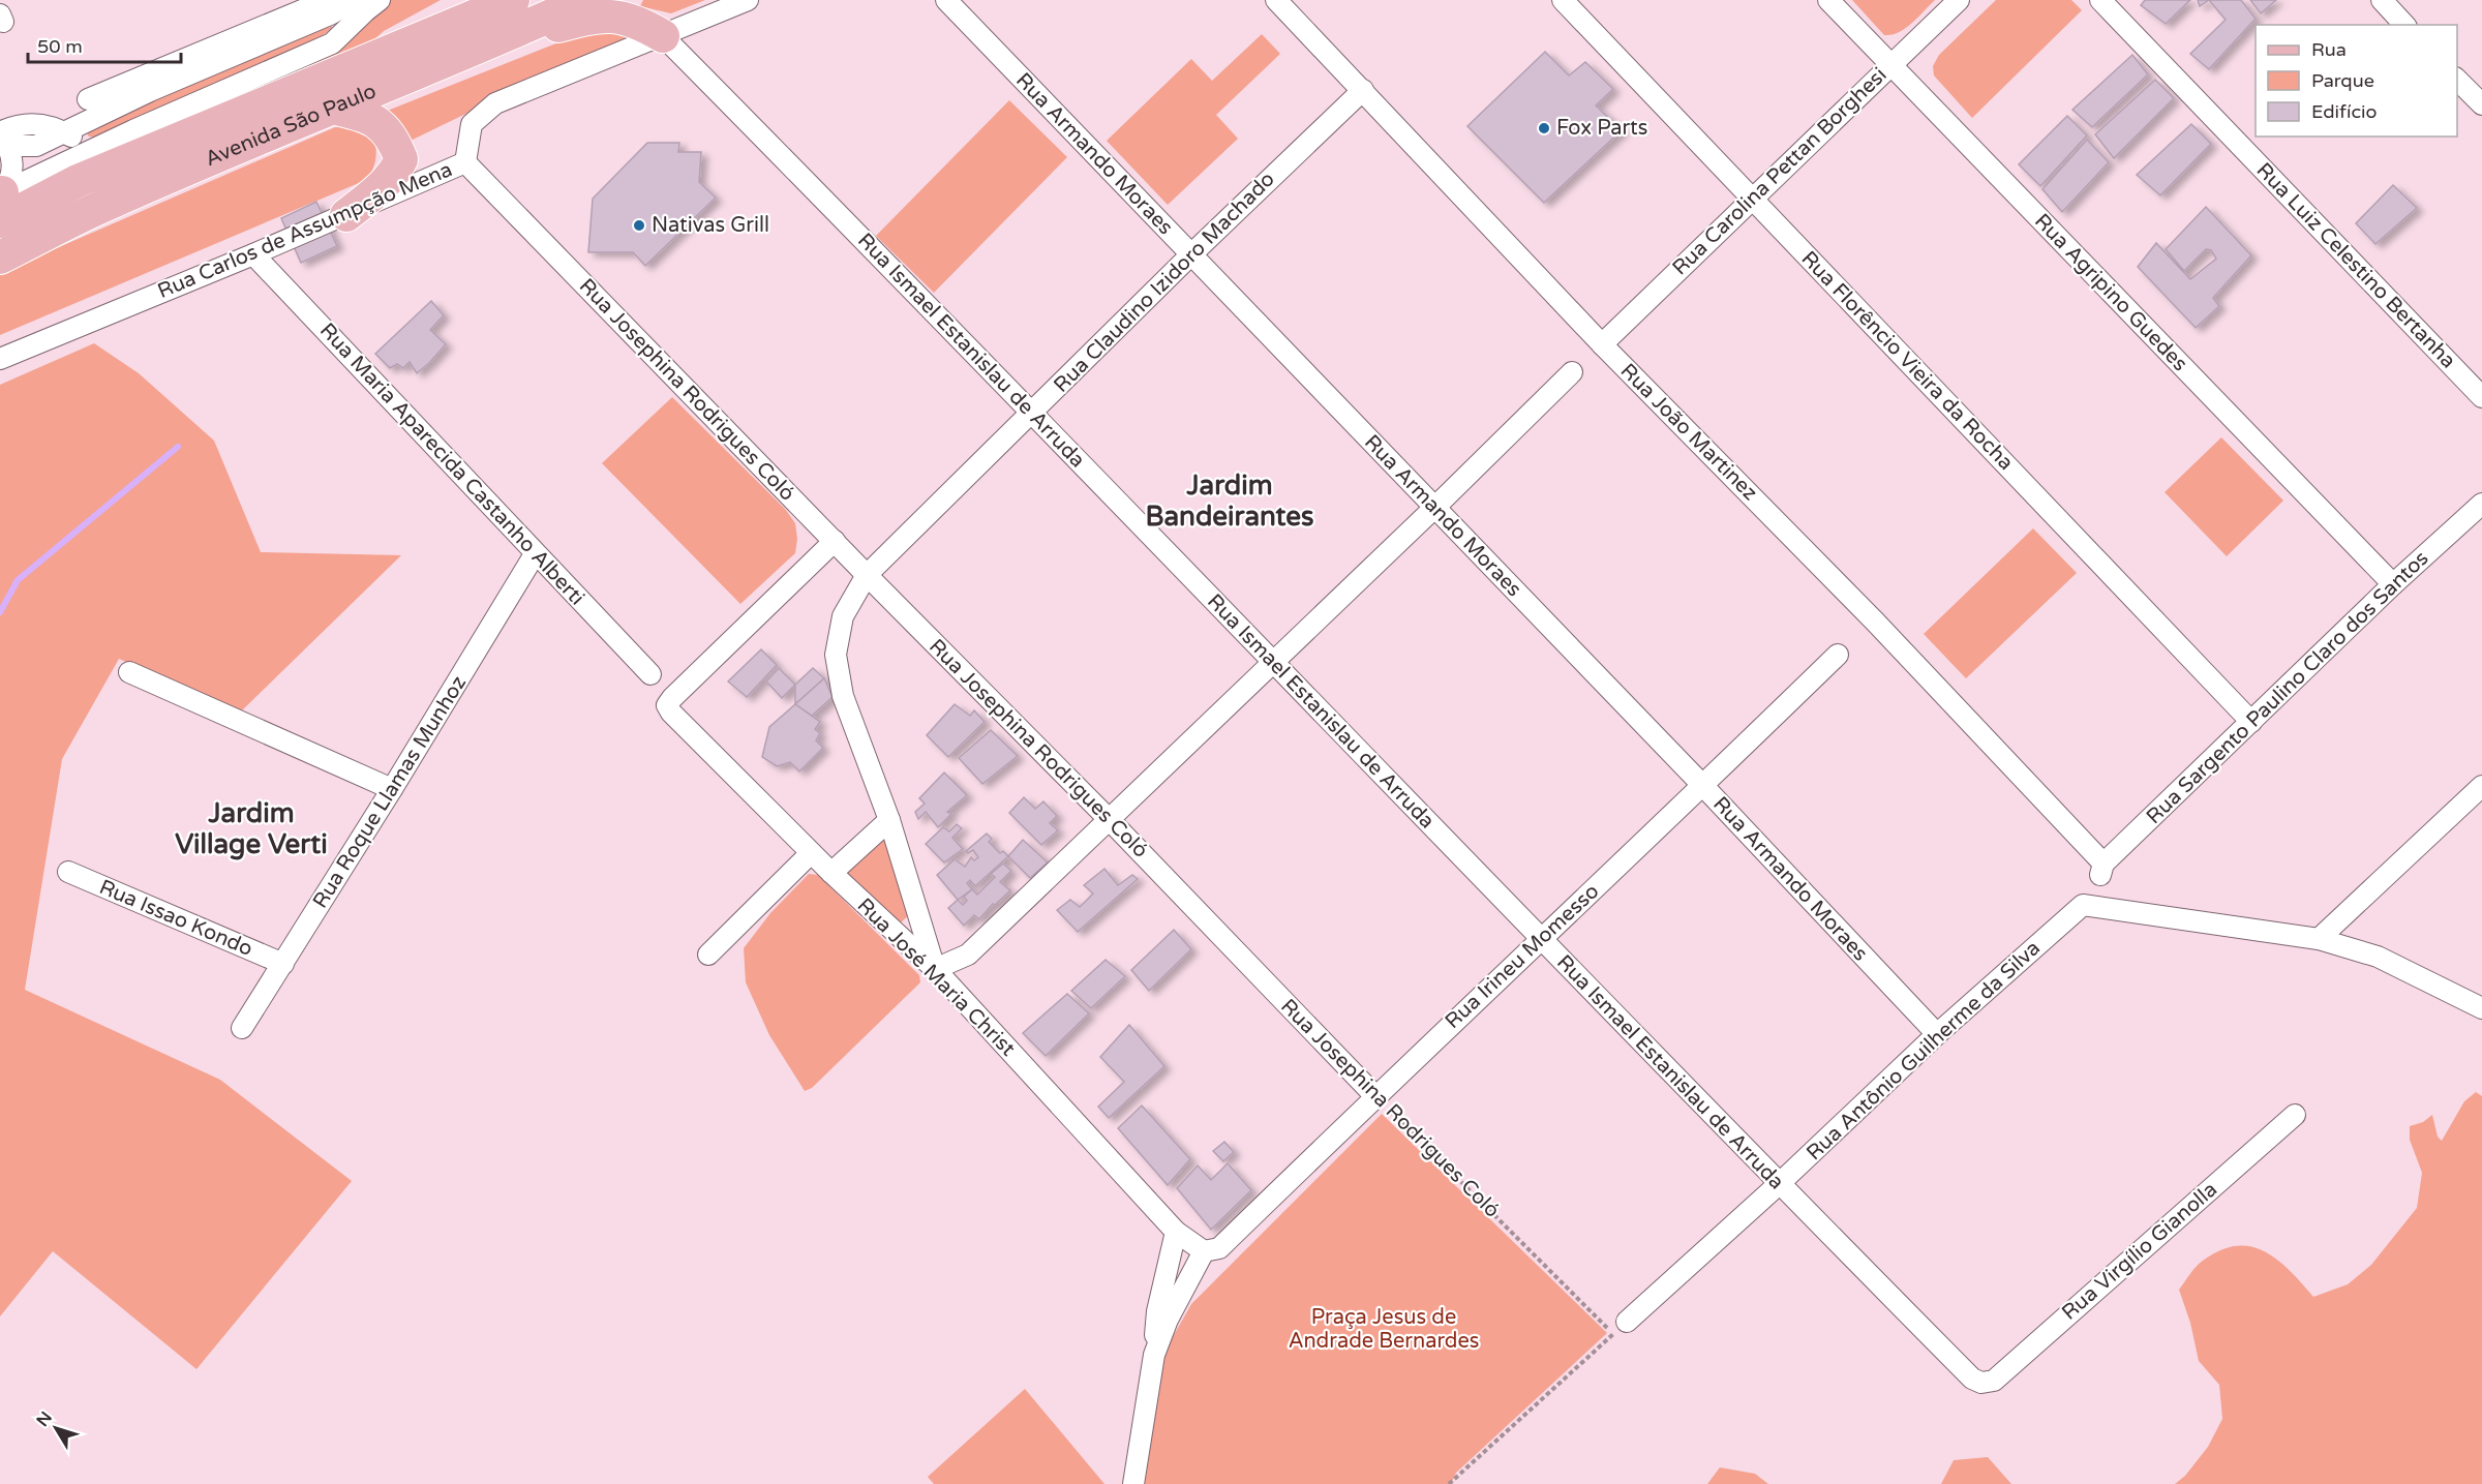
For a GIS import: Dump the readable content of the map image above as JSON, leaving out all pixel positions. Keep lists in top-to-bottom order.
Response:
{
  "streets": {
    "main road": ["Avenida São Paulo"],
    "street": [
      "Rua Armando Moraes",
      "Rua Carolina Pettan Borghesi",
      "Rua Carlos de Assumpção Mena",
      "Rua Luiz Celestino Bertanha",
      "Rua Claudino Izidoro Machado",
      "Rua Agripino Guedes",
      "Rua Ismael Estanislau de Arruda",
      "Rua Florêncio Vieira da Rocha",
      "Rua Josephina Rodrigues Coló",
      "Rua João Martinez",
      "Rua Maria Aparecida Castanho Alberti",
      "Rua Sargento Paulino Claro dos Santos",
      "Rua Roque Llamas Munhoz",
      "Rua Issao Kondo",
      "Rua Irineu Momesso",
      "Rua José Maria Christ",
      "Rua Antônio Guilherme da Silva",
      "Rua Virgílio Gianolla"
    ]
  },
  "crossings": [
    ["Rua Armando Moraes", "Rua Claudino Izidoro Machado"],
    ["Rua Armando Moraes", "Rua Irineu Momesso"],
    ["Rua Armando Moraes", "Rua Antônio Guilherme da Silva"],
    ["Rua Carolina Pettan Borghesi", "Rua Agripino Guedes"],
    ["Rua Carolina Pettan Borghesi", "Rua Florêncio Vieira da Rocha"],
    ["Rua Carolina Pettan Borghesi", "Rua João Martinez"],
    ["Rua Carlos de Assumpção Mena", "Rua Ismael Estanislau de Arruda"],
    ["Rua Carlos de Assumpção Mena", "Rua Josephina Rodrigues Coló"],
    ["Rua Carlos de Assumpção Mena", "Rua Maria Aparecida Castanho Alberti"],
    ["Rua Claudino Izidoro Machado", "Rua Ismael Estanislau de Arruda"],
    ["Rua Claudino Izidoro Machado", "Rua Josephina Rodrigues Coló"],
    ["Rua Claudino Izidoro Machado", "Rua João Martinez"],
    ["Rua Claudino Izidoro Machado", "Rua José Maria Christ"],
    ["Rua Agripino Guedes", "Rua Sargento Paulino Claro dos Santos"],
    ["Rua Ismael Estanislau de Arruda", "Rua Irineu Momesso"],
    ["Rua Ismael Estanislau de Arruda", "Rua Antônio Guilherme da Silva"],
    ["Rua Ismael Estanislau de Arruda", "Rua Virgílio Gianolla"],
    ["Rua Florêncio Vieira da Rocha", "Rua Sargento Paulino Claro dos Santos"],
    ["Rua Josephina Rodrigues Coló", "Rua Irineu Momesso"],
    ["Rua Josephina Rodrigues Coló", "Rua José Maria Christ"],
    ["Rua Josephina Rodrigues Coló", "Rua Antônio Guilherme da Silva"],
    ["Rua João Martinez", "Rua Sargento Paulino Claro dos Santos"],
    ["Rua Maria Aparecida Castanho Alberti", "Rua Roque Llamas Munhoz"],
    ["Rua Roque Llamas Munhoz", "Rua Issao Kondo"],
    ["Rua Irineu Momesso", "Rua José Maria Christ"]
  ],
  "districts": ["Jardim Bandeirantes", "Jardim Village Verti"],
  "parks": ["Praça Jesus de Andrade Bernardes"],
  "places": ["Fox Parts", "Nativas Grill"],
  "legend": ["Rua", "Parque", "Edifício"],
  "scale_bar": "50 m",
  "north": "top left"
}
